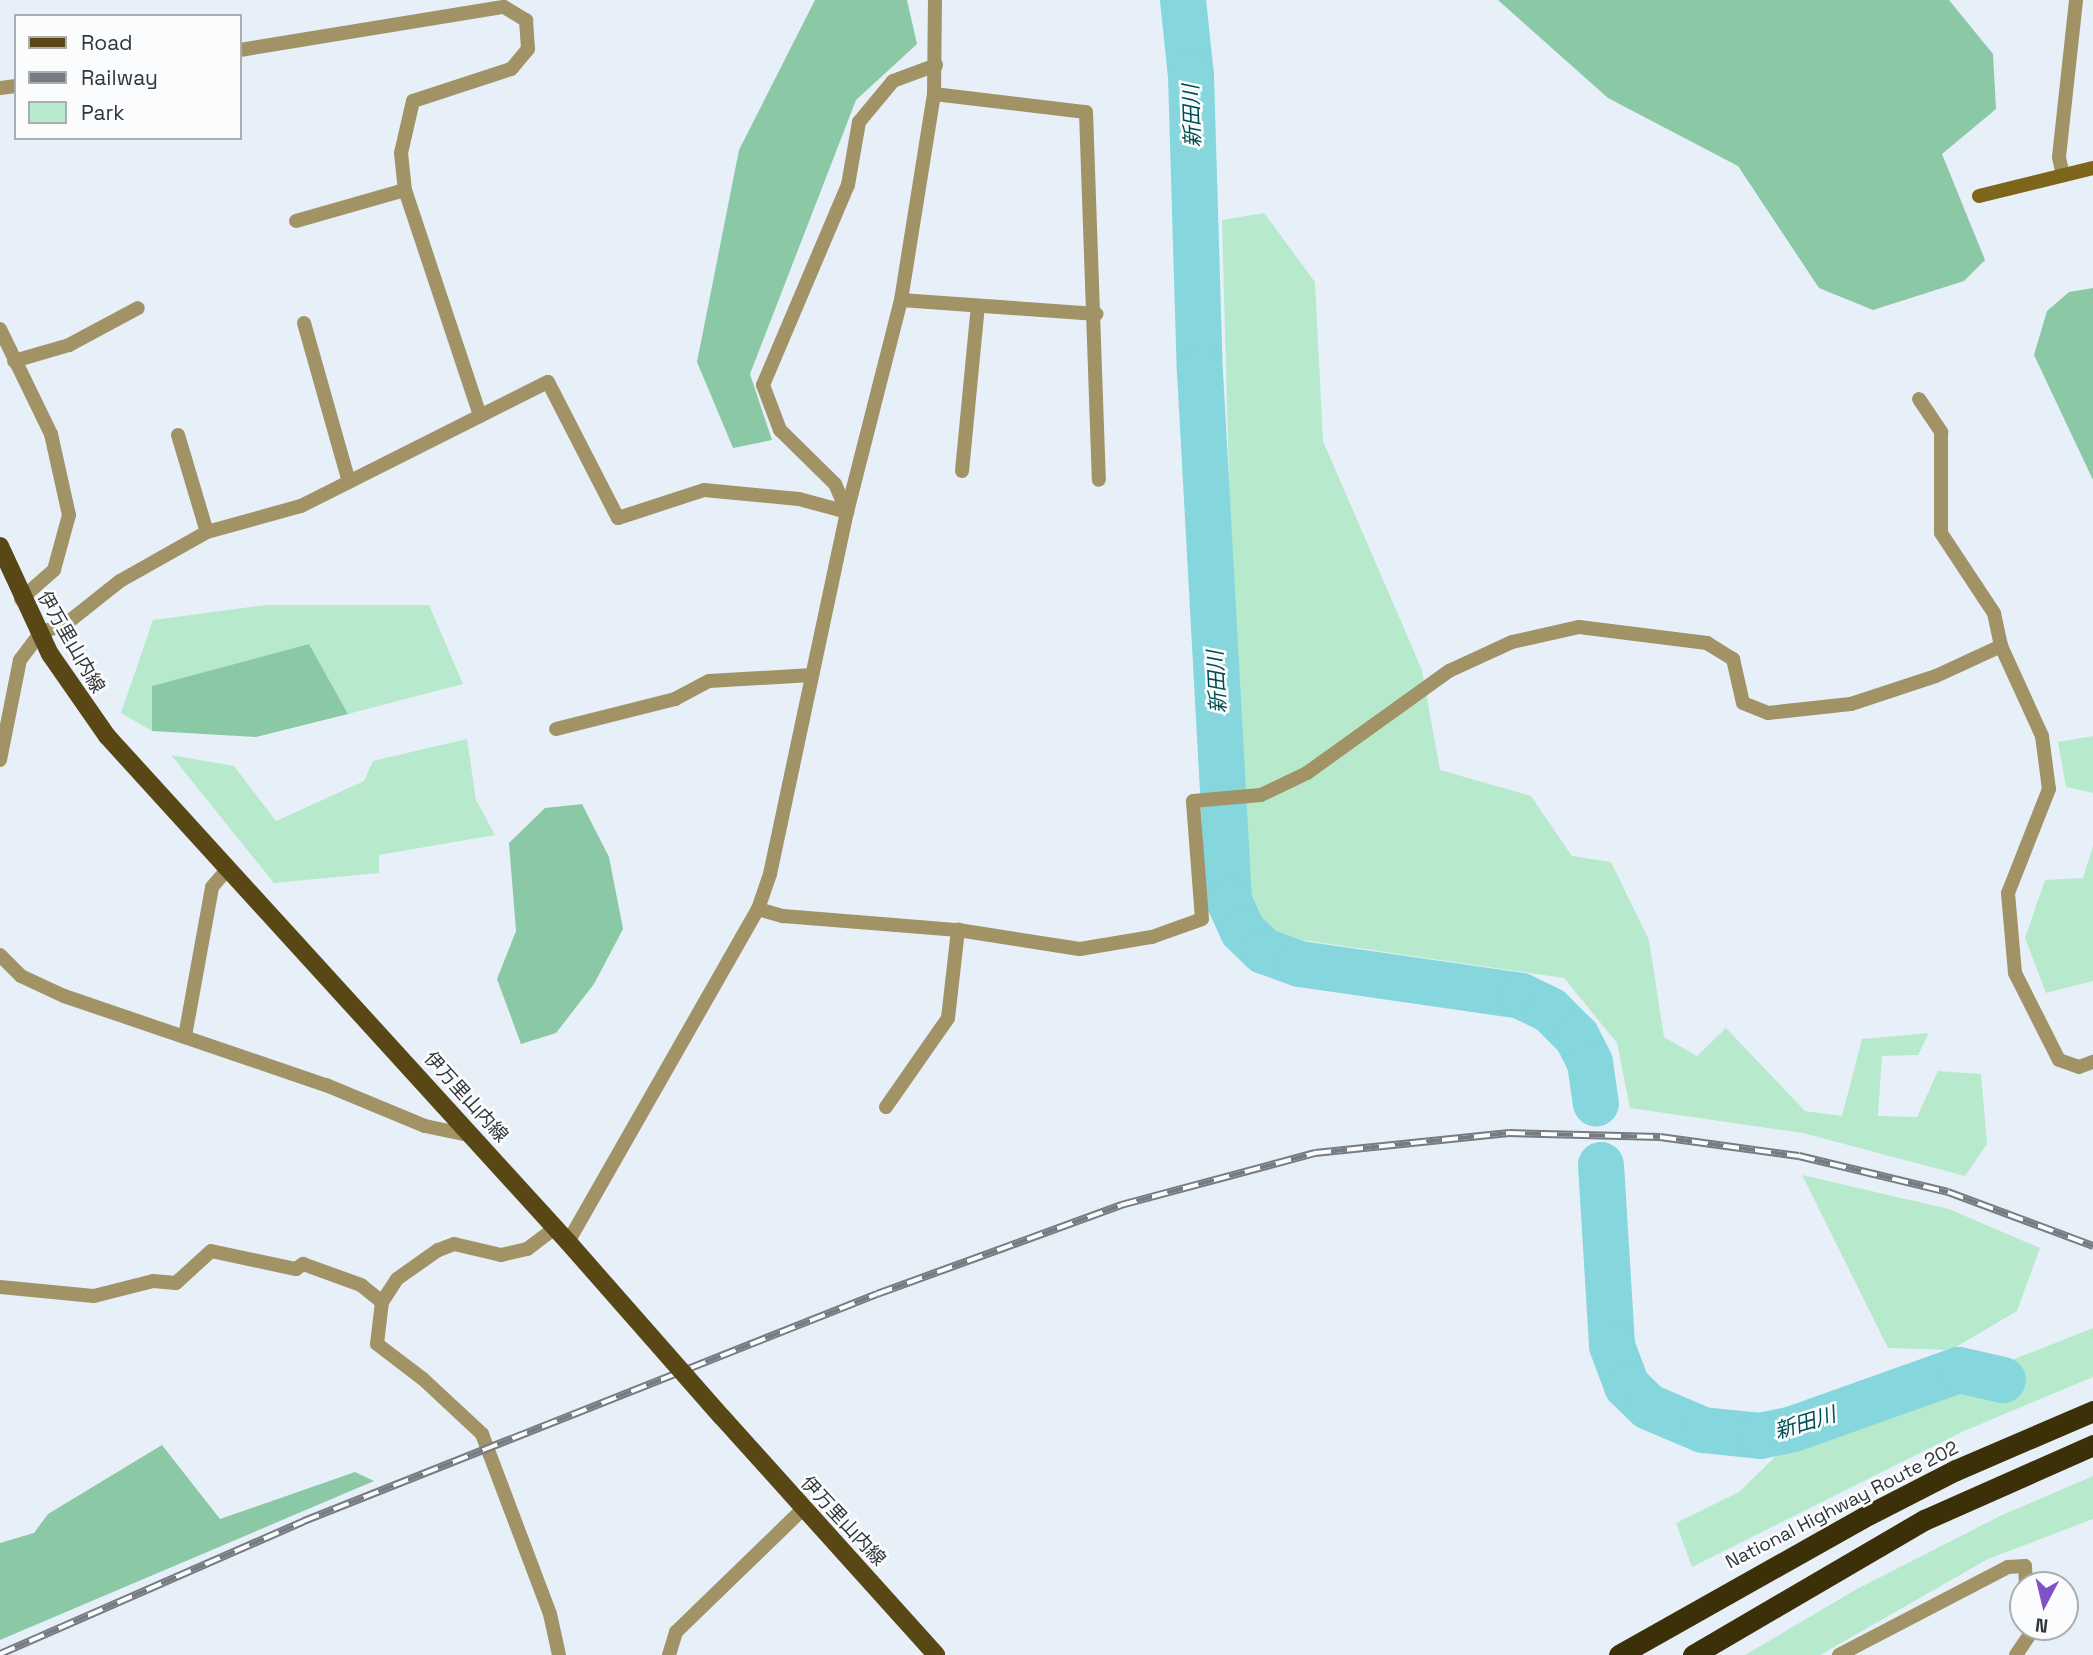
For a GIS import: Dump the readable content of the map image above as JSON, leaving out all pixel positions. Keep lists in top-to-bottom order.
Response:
{
  "streets": {
    "highway": ["National Highway Route 202"],
    "main road": ["伊万里山内線"]
  },
  "water": ["新田川"],
  "legend": ["Road", "Railway", "Park"],
  "north": "bottom"
}
